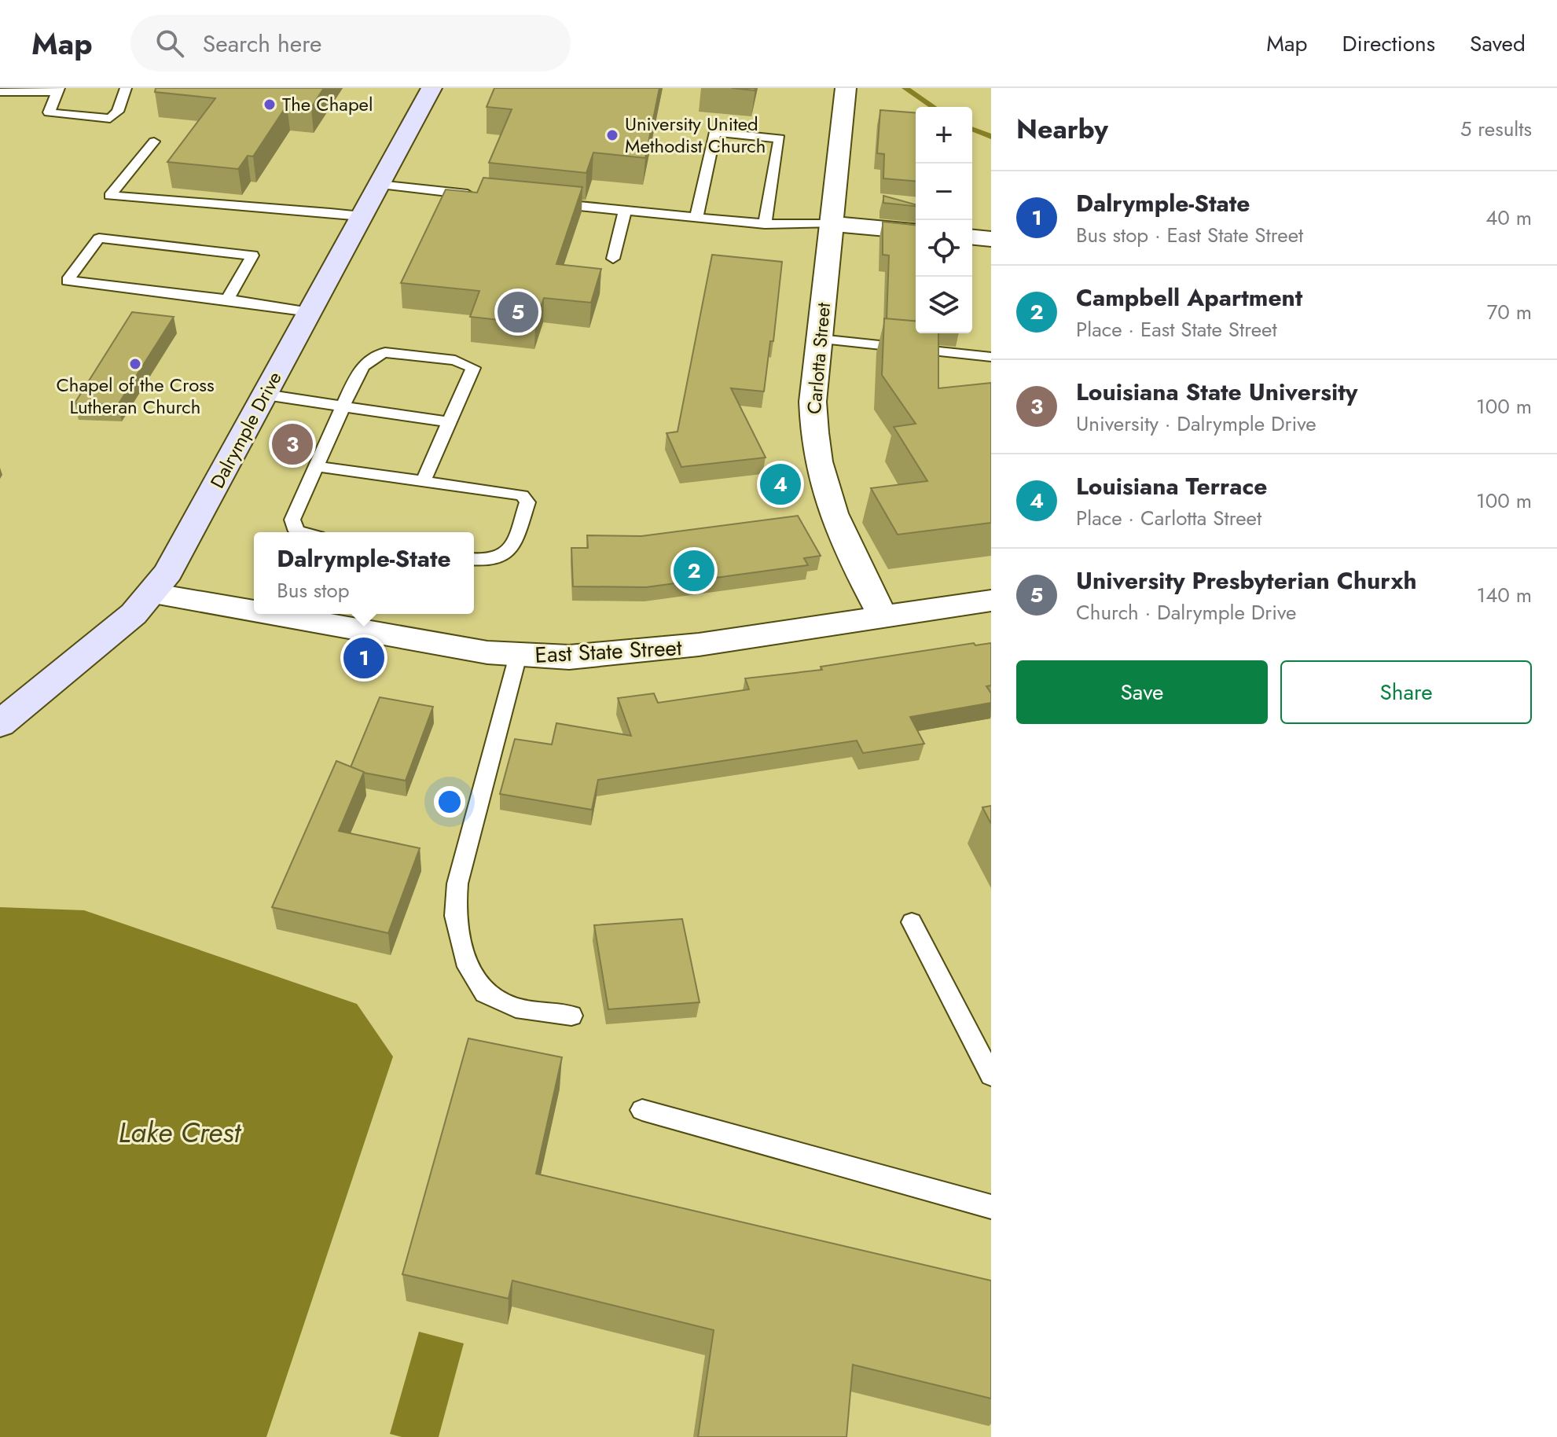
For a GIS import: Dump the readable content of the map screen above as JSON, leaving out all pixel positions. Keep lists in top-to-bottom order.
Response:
{
  "streets": {
    "street": ["Carlotta Street", "Dalrymple Drive", "East State Street"]
  },
  "crossings": [
    ["Carlotta Street", "East State Street"],
    ["Dalrymple Drive", "East State Street"]
  ],
  "water": ["Lake Crest"],
  "places": ["The Chapel", "University United Methodist Church", "Chapel of the Cross Lutheran Church"],
  "page": {
    "header": "Map",
    "search": "Search here",
    "nav": ["Map", "Directions", "Saved"],
    "heading": ["Nearby", "5 results"],
    "map_buttons": ["+", "−"],
    "list": [
      {
        "mark": "1",
        "name": "Dalrymple-State",
        "note": "Bus stop · East State Street",
        "value": "40 m"
      },
      {
        "mark": "2",
        "name": "Campbell Apartment",
        "note": "Place · East State Street",
        "value": "70 m"
      },
      {
        "mark": "3",
        "name": "Louisiana State University",
        "note": "University · Dalrymple Drive",
        "value": "100 m"
      },
      {
        "mark": "4",
        "name": "Louisiana Terrace",
        "note": "Place · Carlotta Street",
        "value": "100 m"
      },
      {
        "mark": "5",
        "name": "University Presbyterian Churxh",
        "note": "Church · Dalrymple Drive",
        "value": "140 m"
      }
    ],
    "pins": [
      "5",
      "3",
      "4",
      "2",
      "1"
    ],
    "popup": ["Dalrymple-State", "Bus stop"],
    "buttons": ["Save", "Share"]
  }
}
